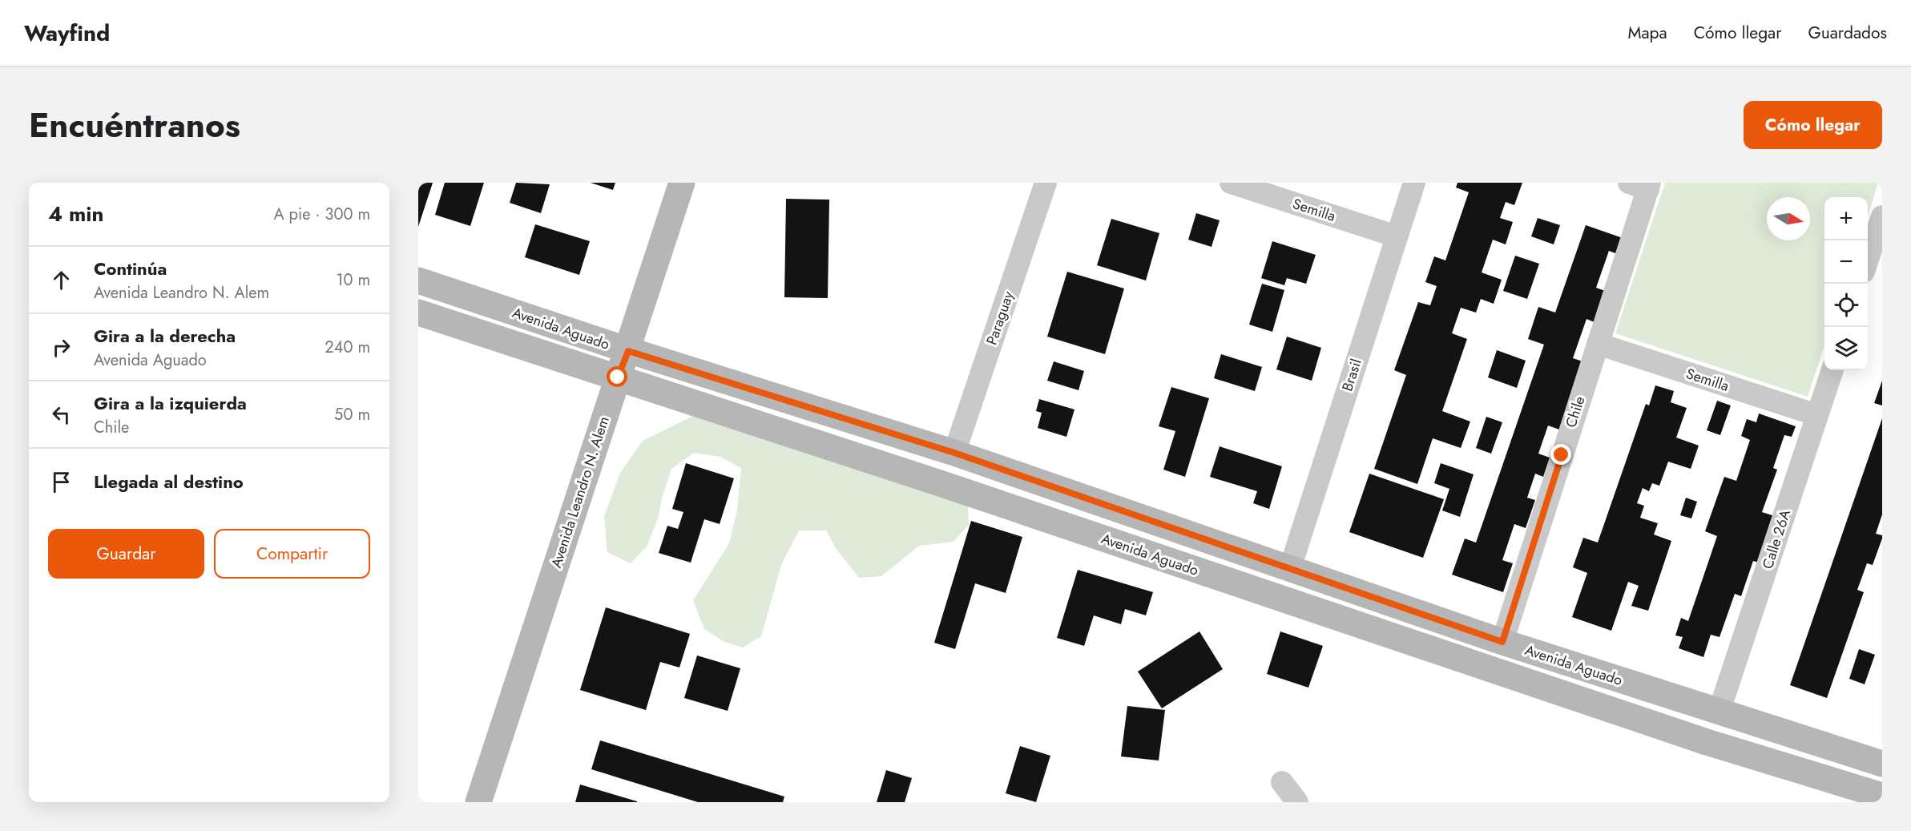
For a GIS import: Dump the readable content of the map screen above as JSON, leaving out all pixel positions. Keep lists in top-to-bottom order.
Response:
{
  "streets": {
    "main road": ["Avenida Aguado", "Avenida Leandro N. Alem"],
    "street": [
      "Semilla",
      "Paraguay",
      "Brasil",
      "Chile",
      "Calle 26A"
    ]
  },
  "crossings": [
    ["Semilla", "Brasil"],
    ["Semilla", "Chile"],
    ["Semilla", "Calle 26A"],
    ["Paraguay", "Avenida Aguado"],
    ["Avenida Aguado", "Brasil"],
    ["Avenida Aguado", "Chile"],
    ["Avenida Aguado", "Avenida Leandro N. Alem"],
    ["Avenida Aguado", "Calle 26A"]
  ],
  "north": "right",
  "page": {
    "header": "Wayfind",
    "nav": ["Mapa", "Cómo llegar", "Guardados"],
    "title": "Encuéntranos",
    "buttons": [
      "Cómo llegar",
      ["Guardar", "Compartir"]
    ],
    "heading": ["4 min", "A pie · 300 m"],
    "map_buttons": ["+", "−"],
    "list": [
      ["Continúa", "Avenida Leandro N. Alem", "10 m"],
      ["Gira a la derecha", "Avenida Aguado", "240 m"],
      ["Gira a la izquierda", "Chile", "50 m"],
      "Llegada al destino"
    ]
  }
}
